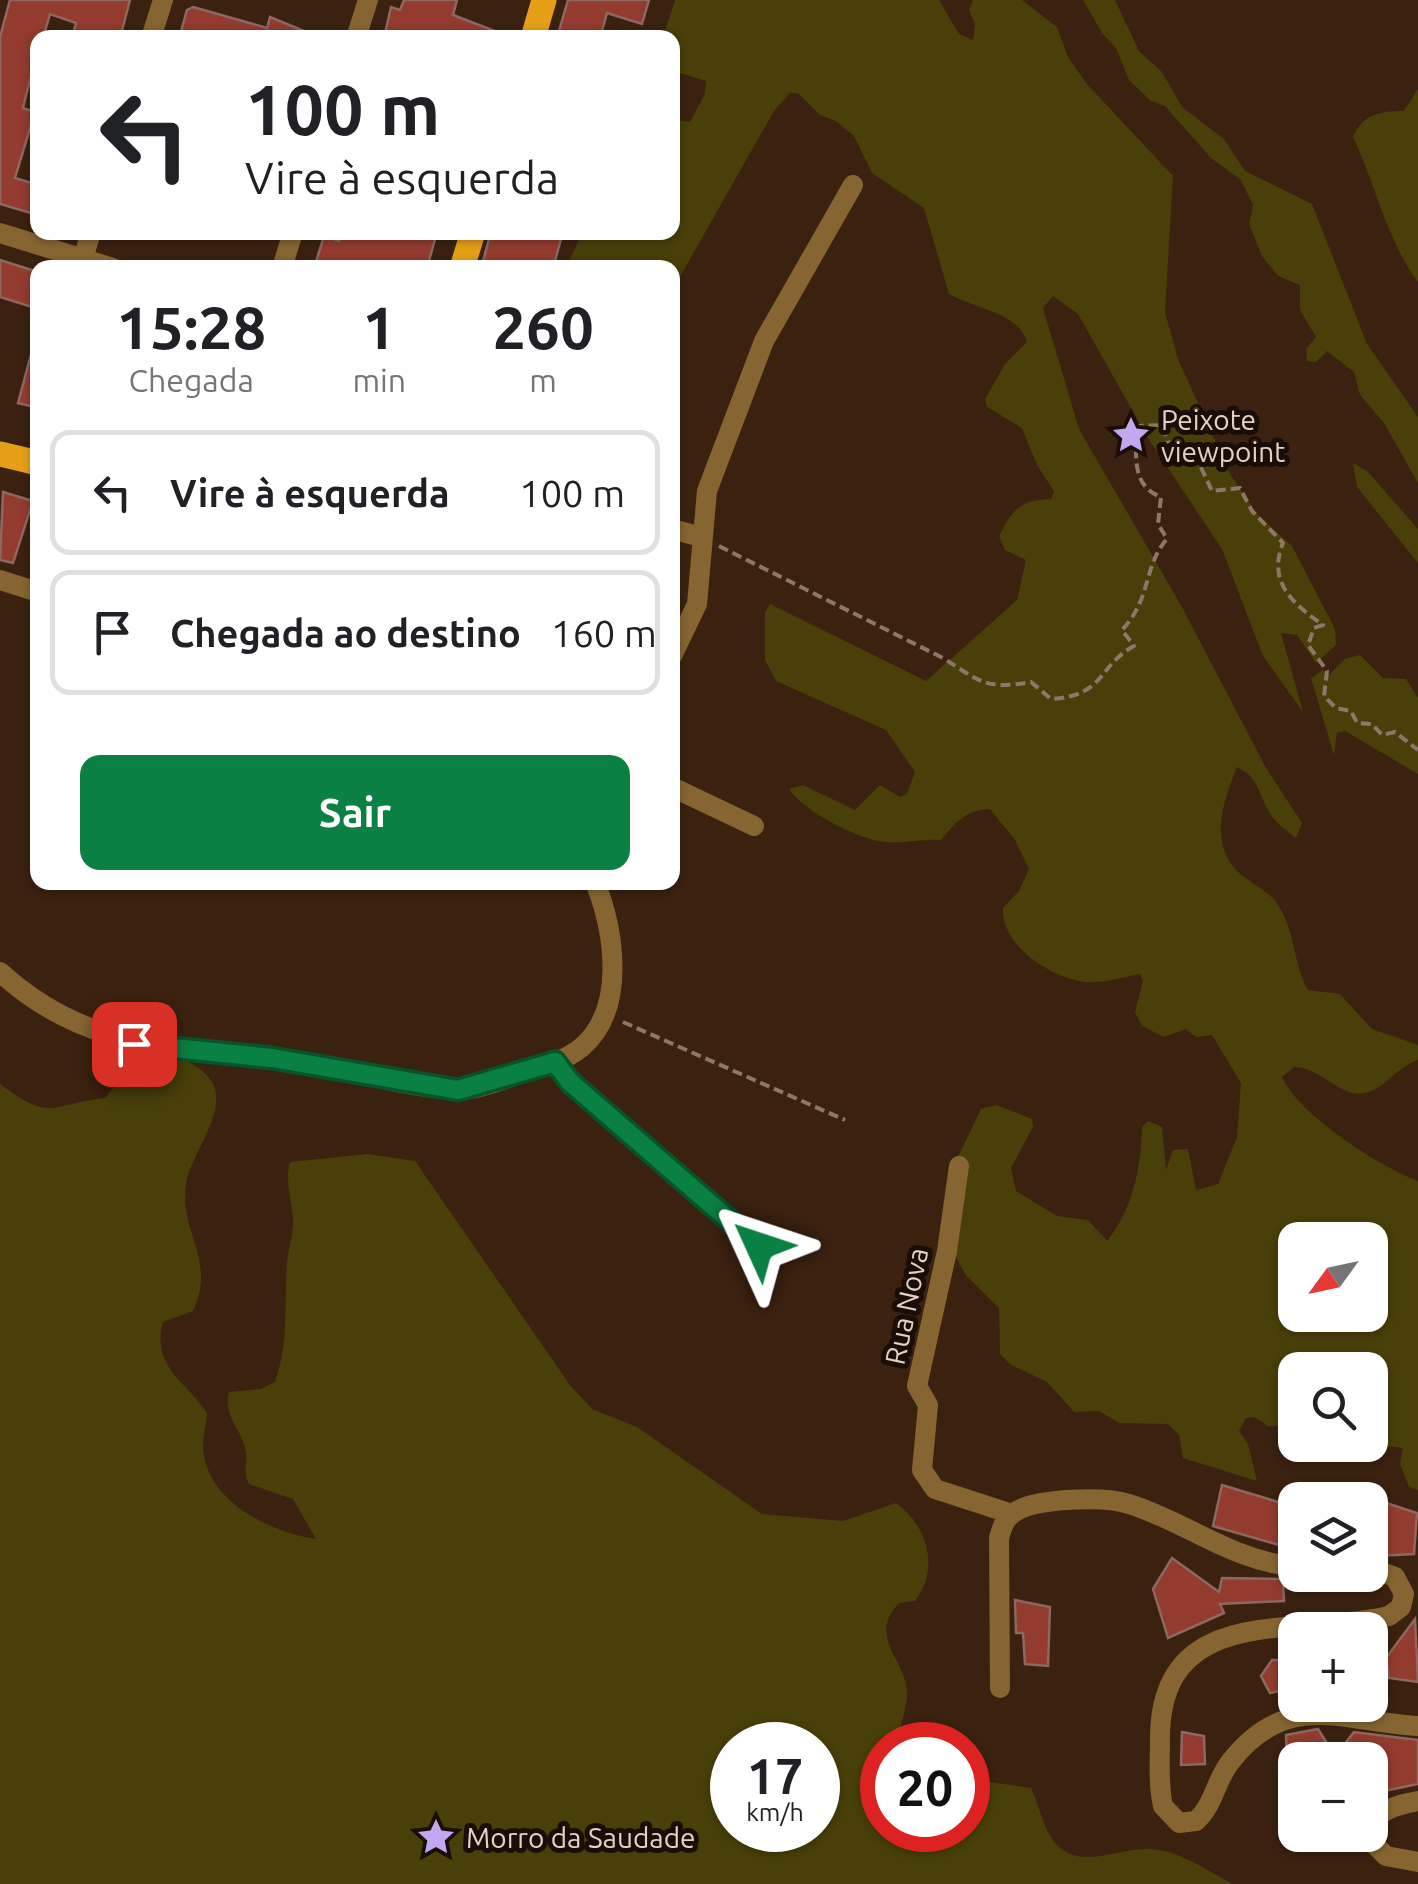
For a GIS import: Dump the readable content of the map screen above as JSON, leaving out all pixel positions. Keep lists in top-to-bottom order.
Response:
{
  "streets": {
    "street": ["Rua Nova"]
  },
  "places": {
    "place": ["Peixote viewpoint", "Morro da Saudade"]
  },
  "north": "bottom left",
  "page": {
    "turn": ["100 m", "Vire à esquerda"],
    "eta": [
      "15:28",
      "Chegada",
      "1",
      "min",
      "260",
      "m"
    ],
    "list": [
      {
        "name": "Vire à esquerda",
        "value": "100 m"
      },
      {
        "name": "Chegada ao destino",
        "value": "160 m"
      }
    ],
    "buttons": "Sair",
    "map_buttons": ["+", "−"],
    "speed": "17 km/h",
    "limit": "20"
  }
}
